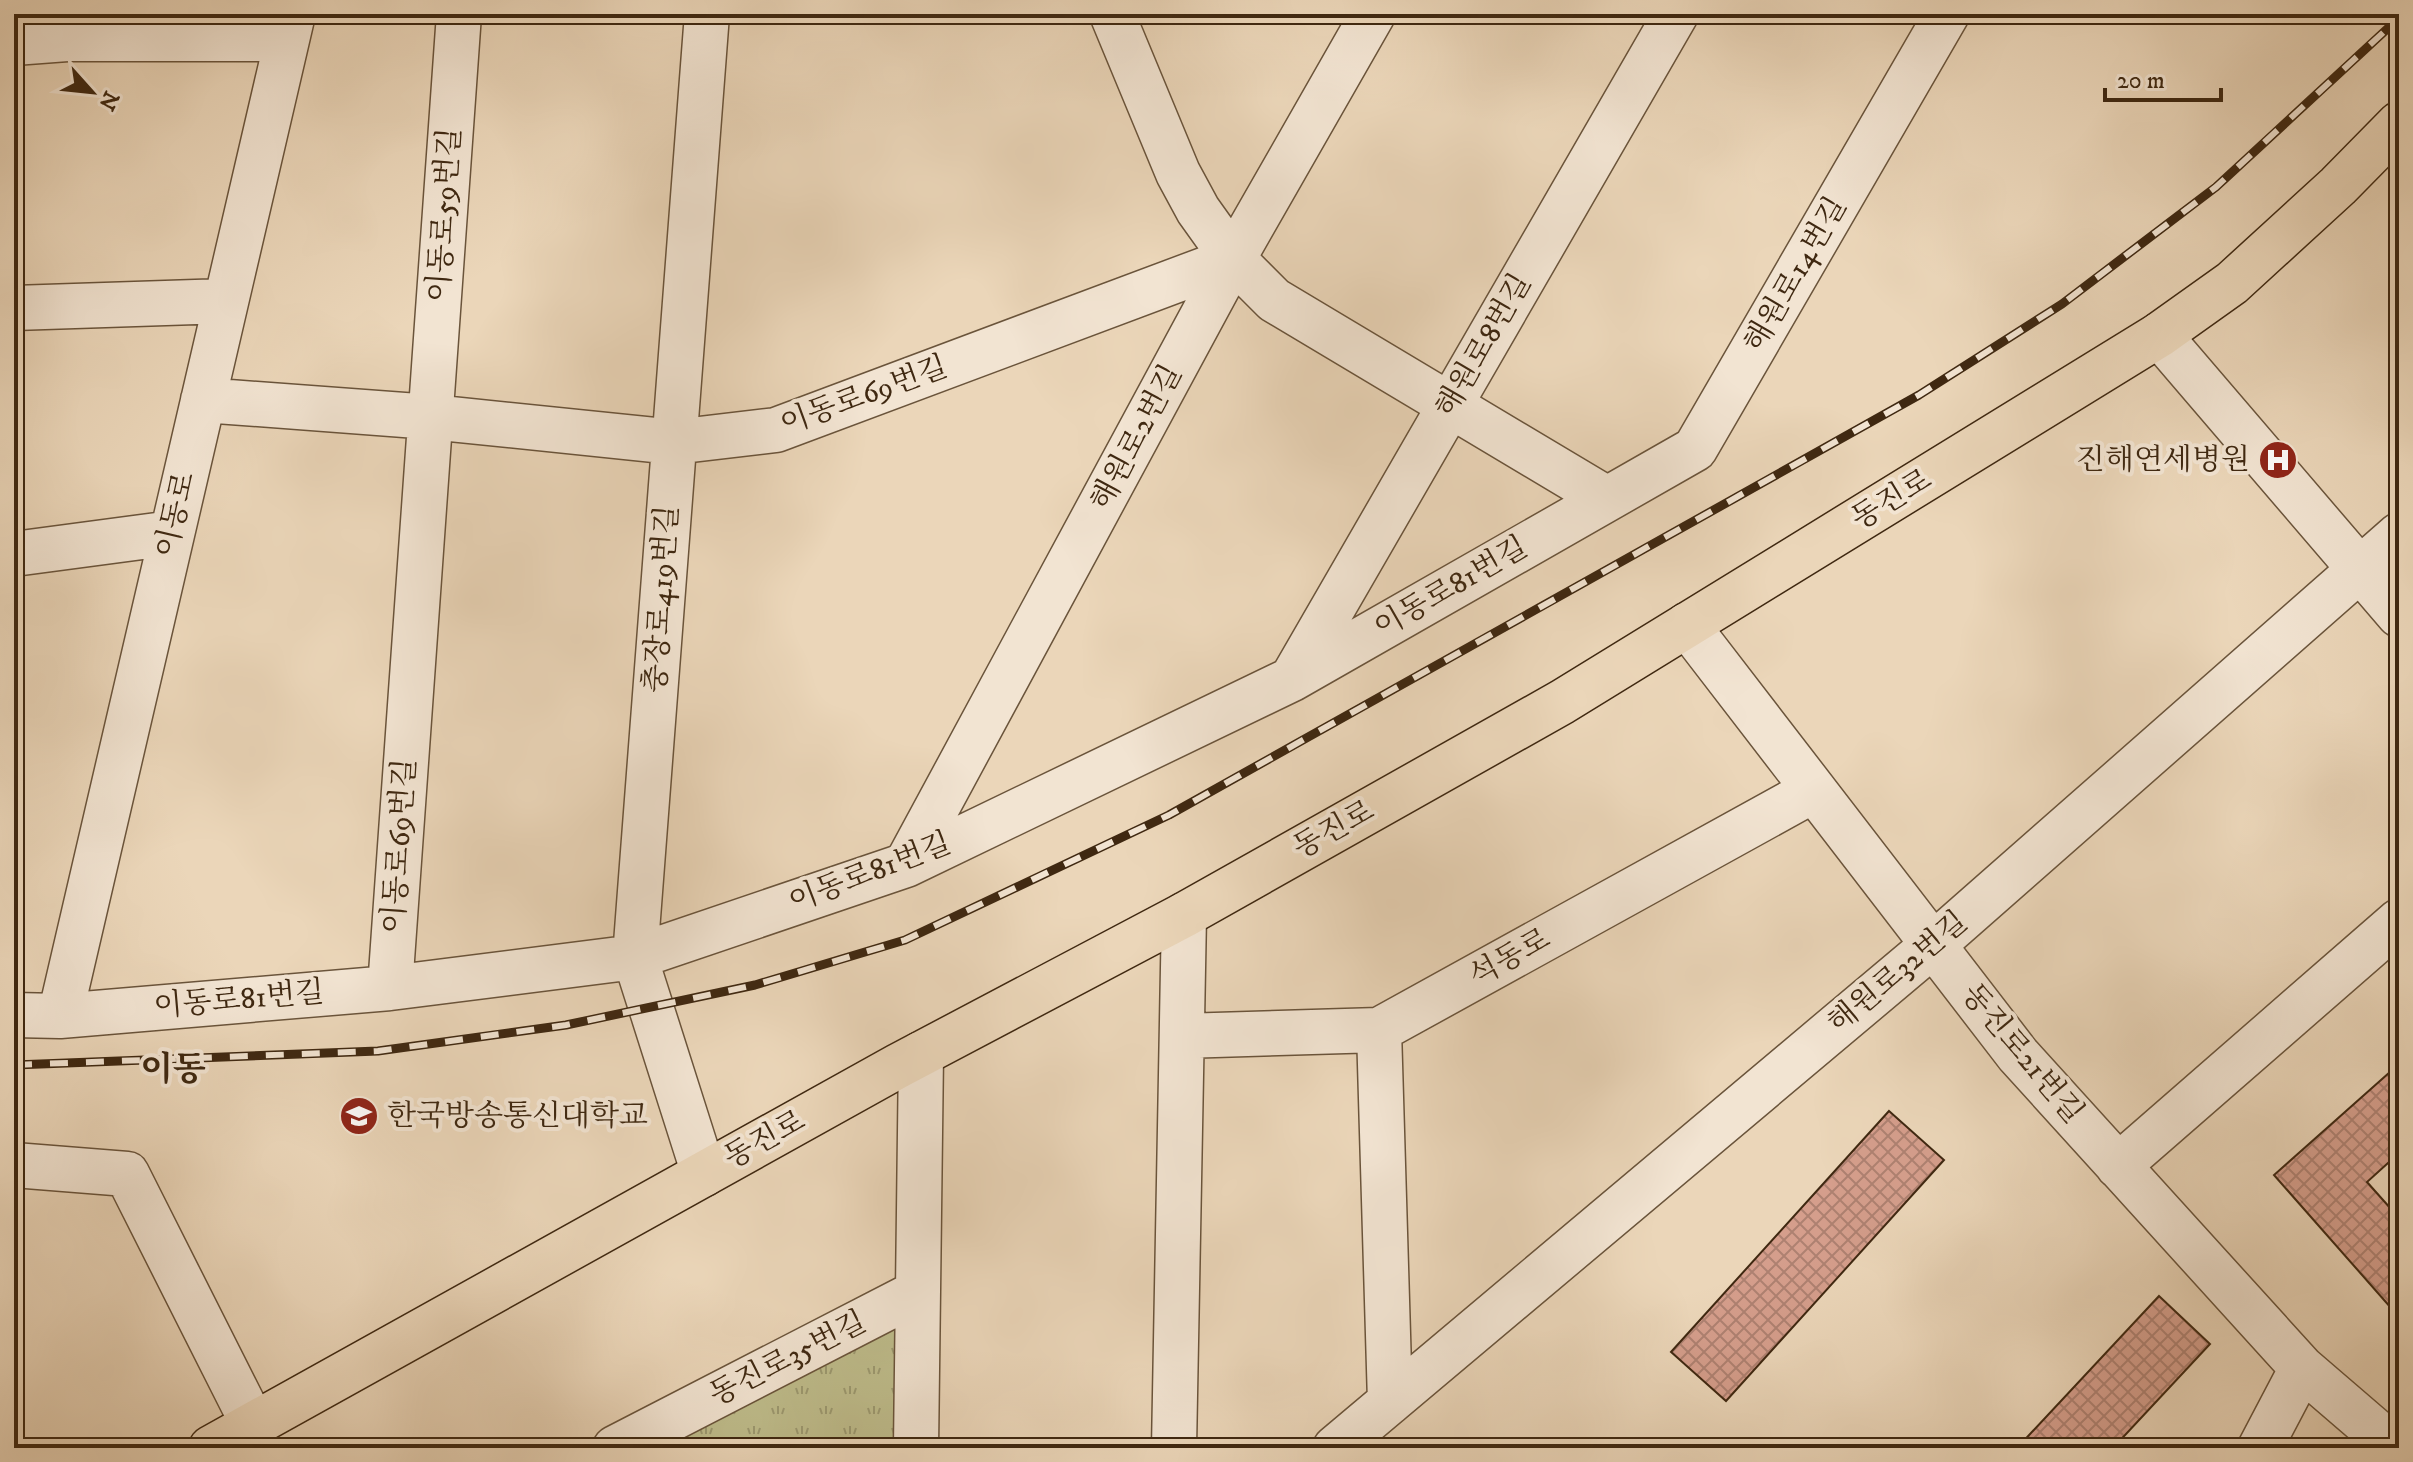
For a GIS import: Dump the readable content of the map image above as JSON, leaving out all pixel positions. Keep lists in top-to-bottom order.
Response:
{
  "streets": {
    "main road": ["동진로"],
    "street": [
      "이동로59번길",
      "해원로14번길",
      "해원로8번길",
      "이동로69번길",
      "해원로2번길",
      "이동로",
      "이동로81번길",
      "충장로419번길",
      "석동로",
      "해원로32번길",
      "동진로21번길",
      "동진로35번길"
    ]
  },
  "crossings": [
    ["이동로59번길", "이동로69번길"],
    ["해원로14번길", "이동로81번길"],
    ["해원로8번길", "이동로81번길"],
    ["이동로69번길", "해원로2번길"],
    ["이동로69번길", "이동로"],
    ["이동로69번길", "이동로81번길"],
    ["이동로69번길", "충장로419번길"],
    ["해원로2번길", "이동로81번길"],
    ["동진로", "충장로419번길"],
    ["동진로", "동진로21번길"],
    ["동진로", "동진로35번길"],
    ["이동로", "이동로81번길"],
    ["이동로81번길", "충장로419번길"],
    ["석동로", "동진로21번길"],
    ["해원로32번길", "동진로21번길"]
  ],
  "districts": ["이동"],
  "places": {
    "hospital": ["진해연세병원"],
    "school or university": ["한국방송통신대학교"]
  },
  "scale_bar": "20 m",
  "north": "bottom right"
}
